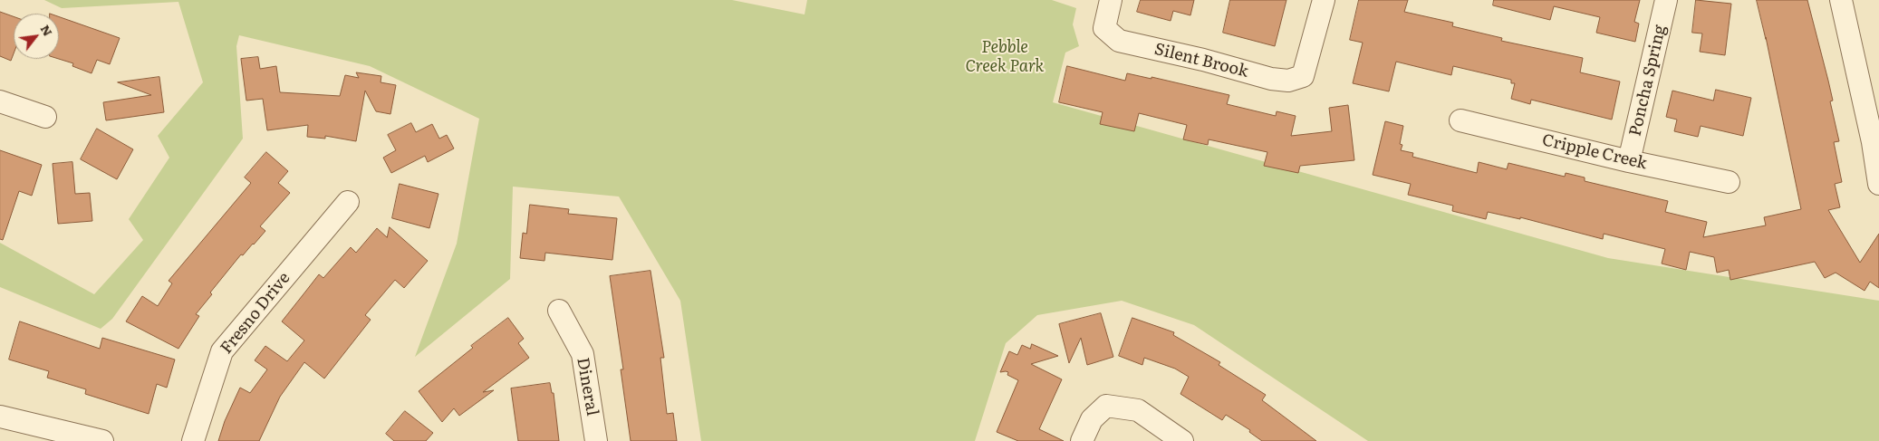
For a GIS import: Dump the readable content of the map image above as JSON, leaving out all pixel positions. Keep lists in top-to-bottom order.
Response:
{
  "streets": {
    "street": [
      "Silent Brook",
      "Poncha Spring",
      "Cripple Creek",
      "Fresno Drive",
      "Dineral"
    ]
  },
  "crossings": [
    ["Poncha Spring", "Cripple Creek"]
  ],
  "parks": ["Pebble Creek Park"],
  "north": "top right"
}
